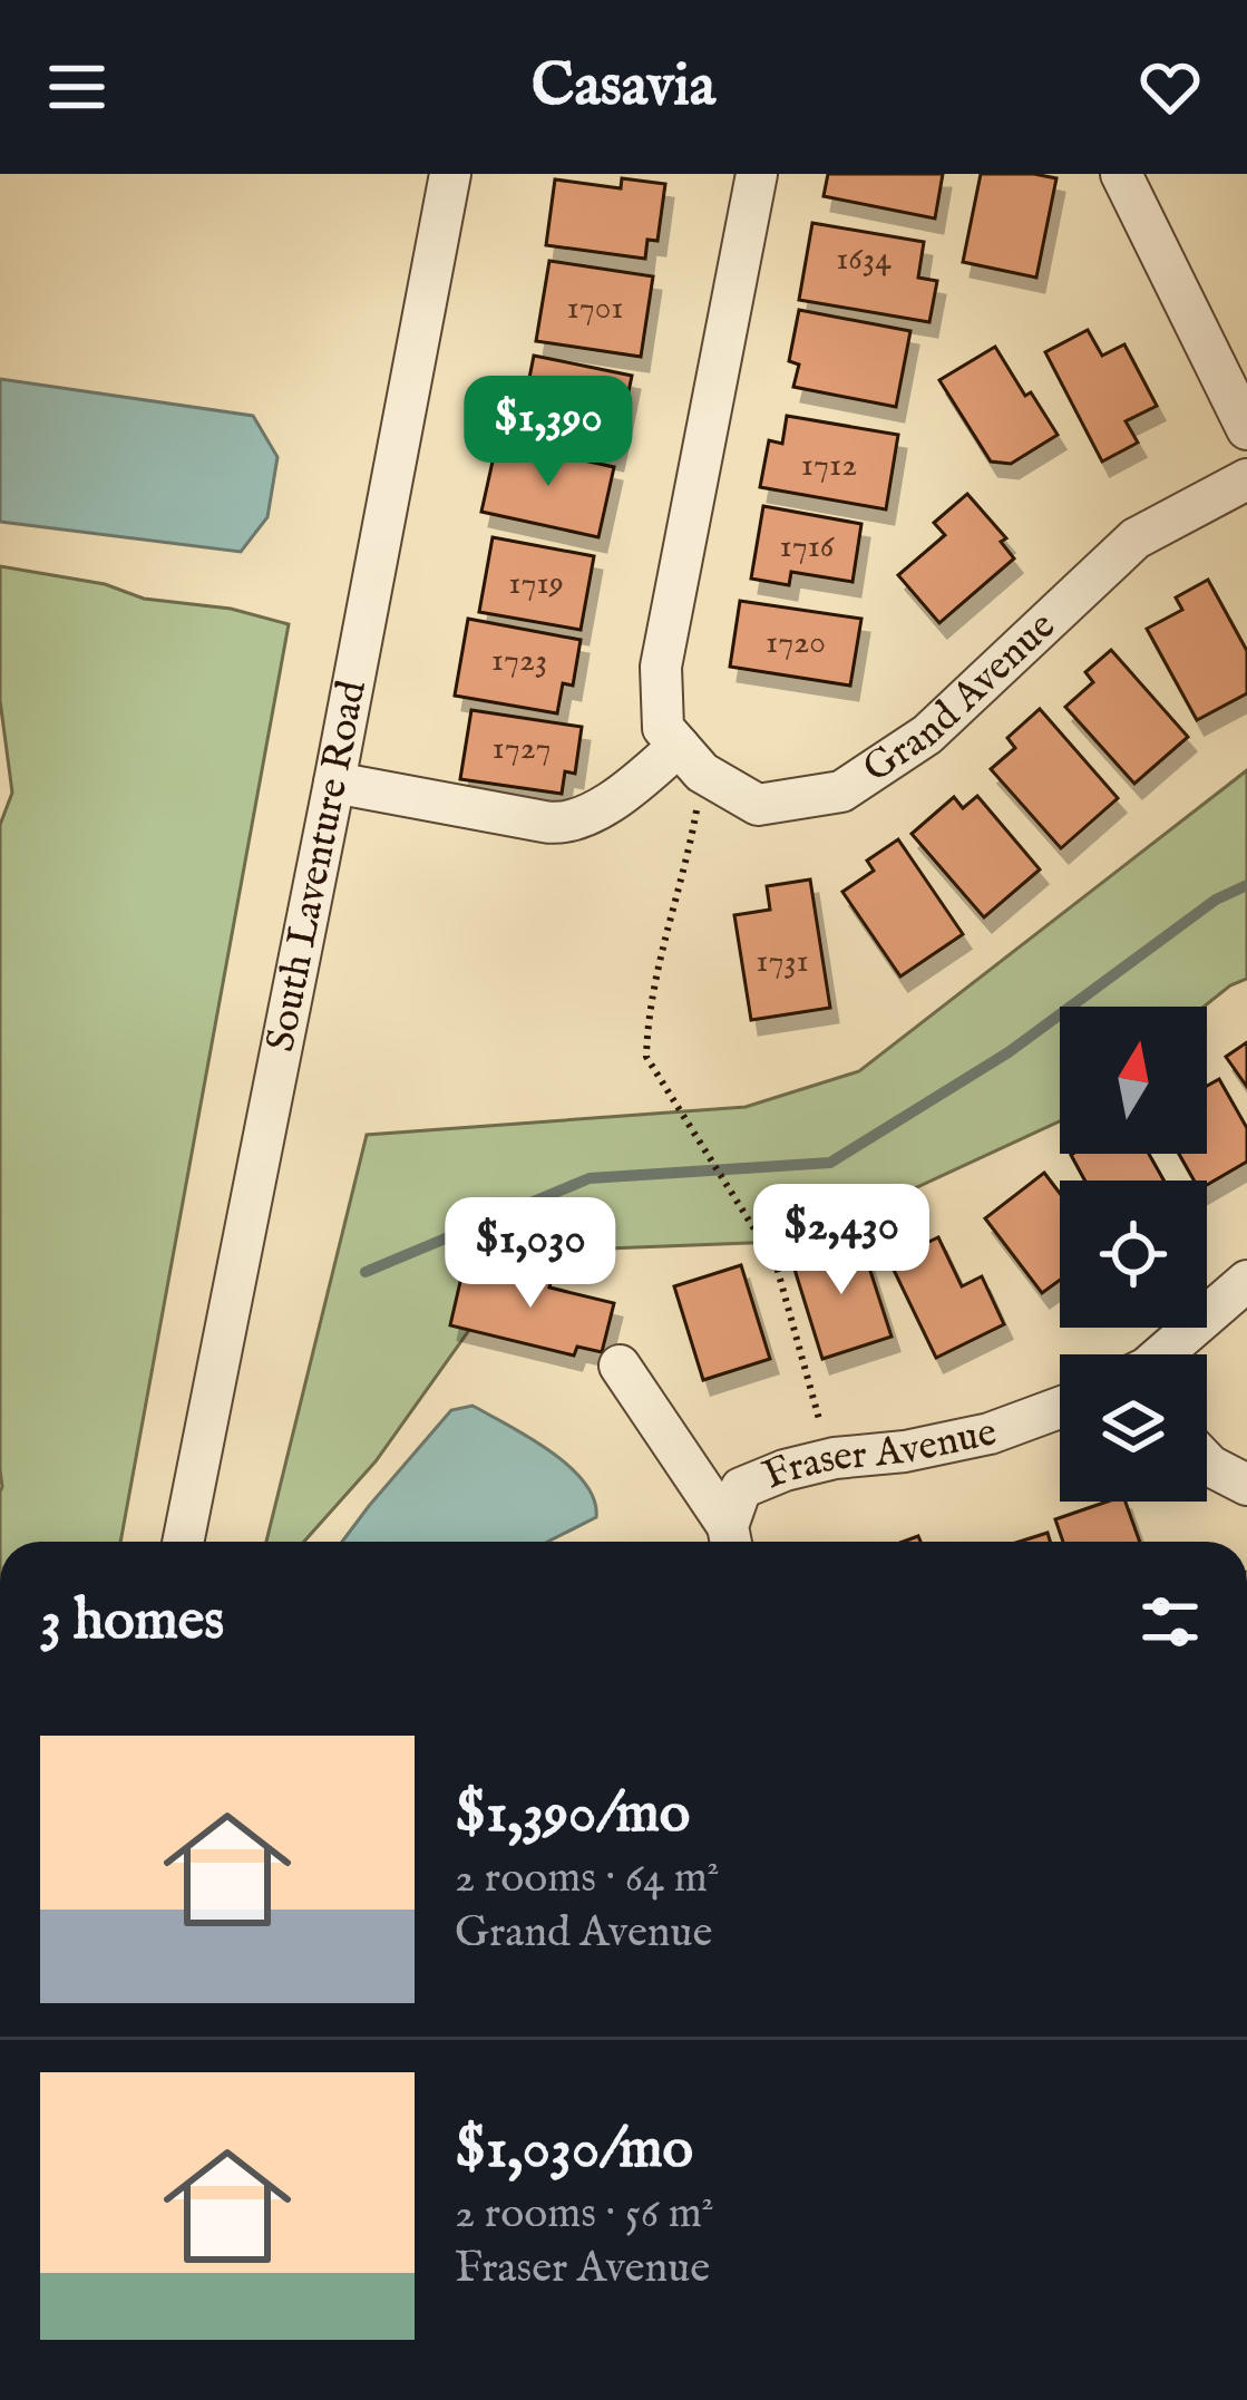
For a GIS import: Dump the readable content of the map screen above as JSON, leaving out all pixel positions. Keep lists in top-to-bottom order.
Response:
{
  "streets": {
    "street": ["Grand Avenue", "South Laventure Road", "Fraser Avenue"]
  },
  "house_numbers": [
    "1634",
    "1701",
    "1712",
    "1716",
    "1719",
    "1720",
    "1723",
    "1727",
    "1731"
  ],
  "north": "top",
  "page": {
    "header": "Casavia",
    "price": ["$1,390", "$2,430", "$1,030"],
    "heading": "3 homes",
    "list": [
      {
        "name": "$1,390/mo",
        "note": "2 rooms · 64 m² · Grand Avenue"
      },
      {
        "name": "$1,030/mo",
        "note": "2 rooms · 56 m² · Fraser Avenue"
      }
    ]
  }
}
